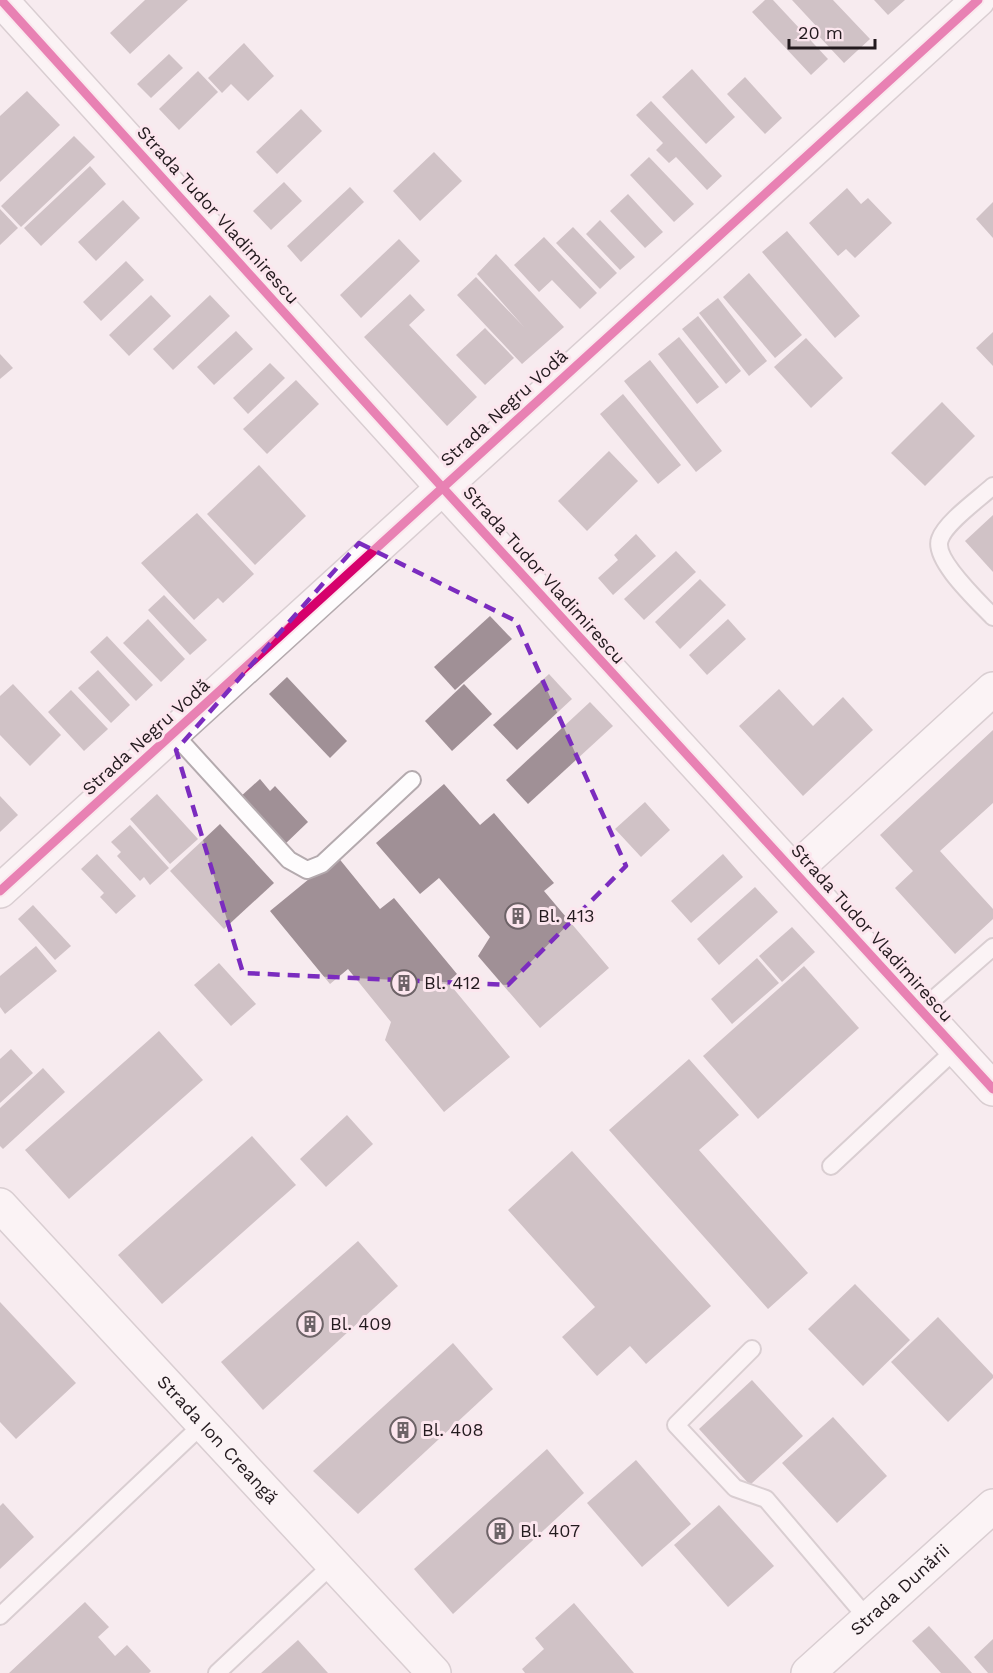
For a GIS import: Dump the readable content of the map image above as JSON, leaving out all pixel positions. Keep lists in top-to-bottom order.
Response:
{
  "streets": {
    "street": [
      "Strada Tudor Vladimirescu",
      "Strada Negru Vodă",
      "Strada Ion Creangă",
      "Strada Dunării"
    ]
  },
  "crossings": [
    ["Strada Tudor Vladimirescu", "Strada Negru Vodă"]
  ],
  "places": {
    "building": [
      "Bl. 413",
      "Bl. 412",
      "Bl. 409",
      "Bl. 408",
      "Bl. 407"
    ]
  },
  "scale_bar": "20 m"
}
